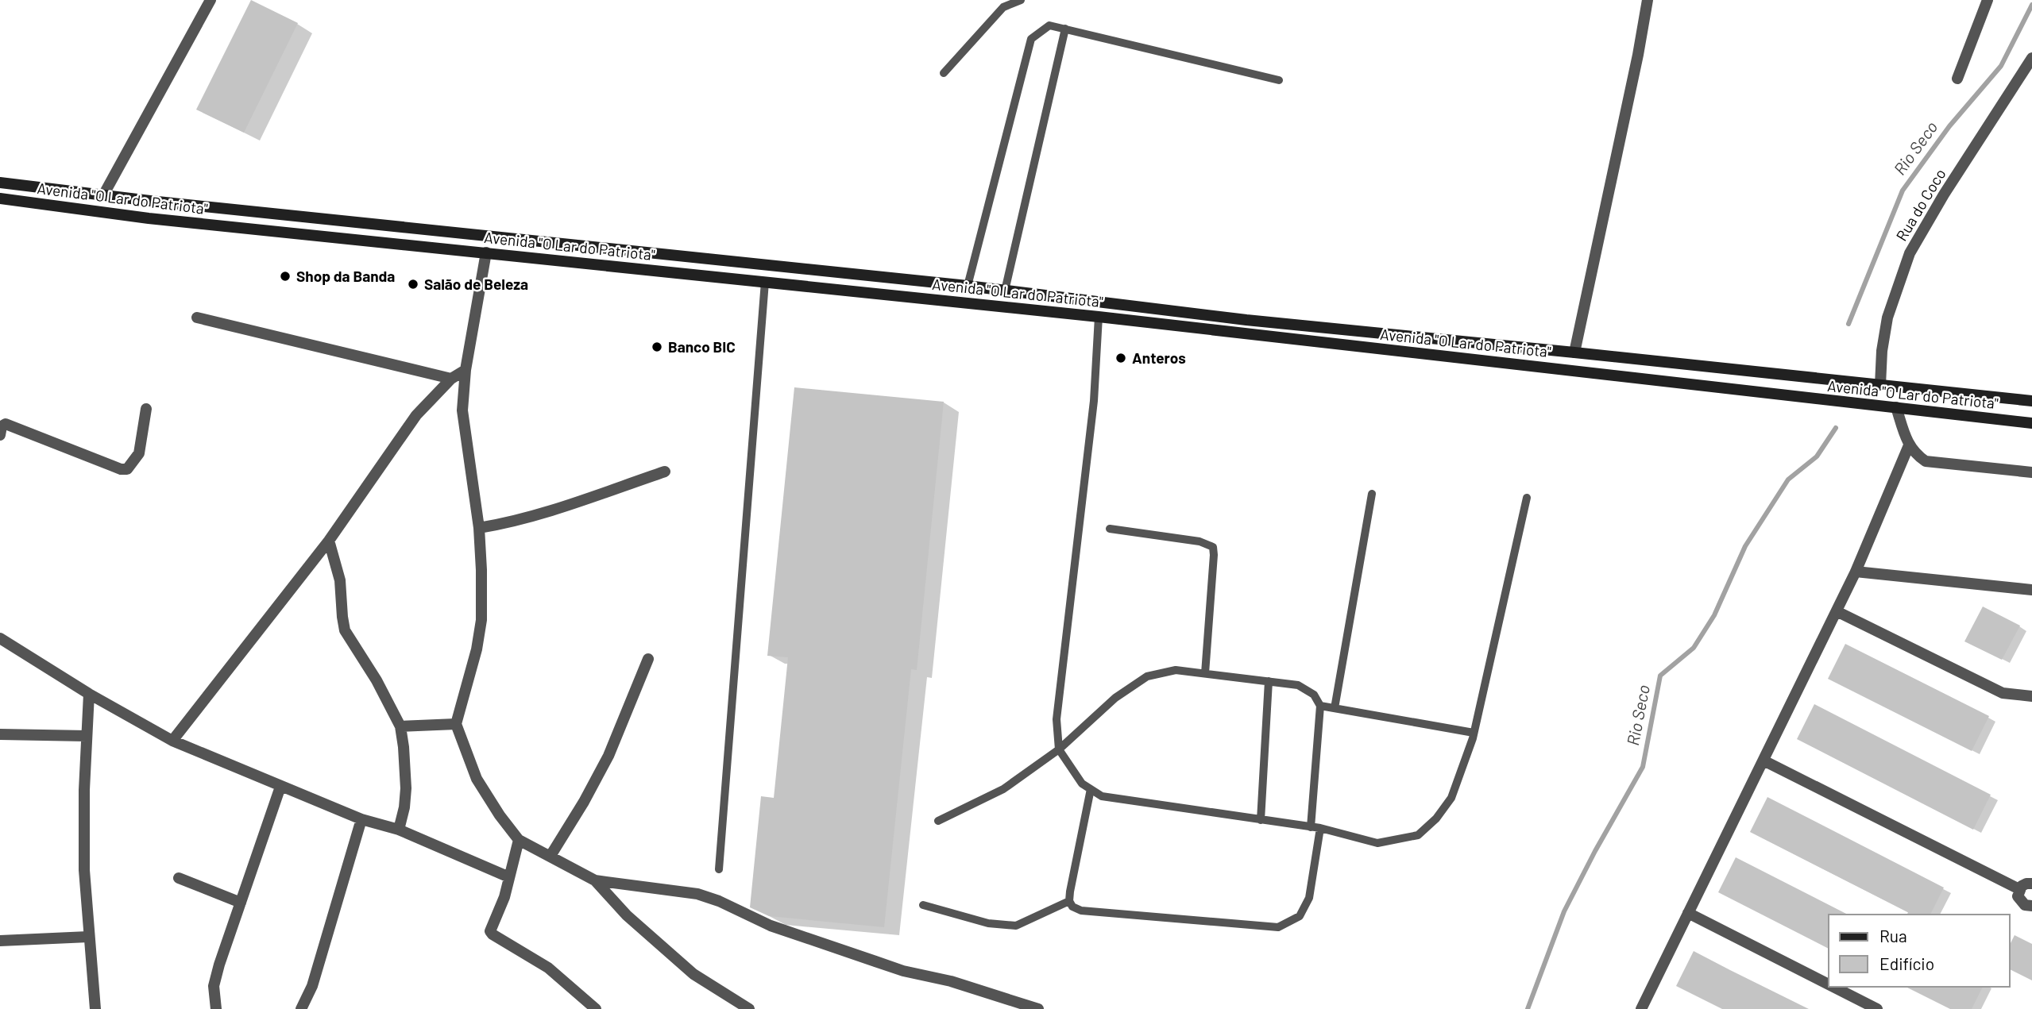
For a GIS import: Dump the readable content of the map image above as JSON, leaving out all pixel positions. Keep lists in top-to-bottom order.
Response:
{
  "streets": {
    "main road": ["Avenida \"O Lar do Patriota\""],
    "street": ["Rua do Coco"]
  },
  "crossings": [
    ["Avenida \"O Lar do Patriota\"", "Rua do Coco"]
  ],
  "water": ["Rio Seco"],
  "places": [
    "Shop da Banda",
    "Salão de Beleza",
    "Banco BIC",
    "Anteros"
  ],
  "legend": ["Rua", "Edifício"]
}
